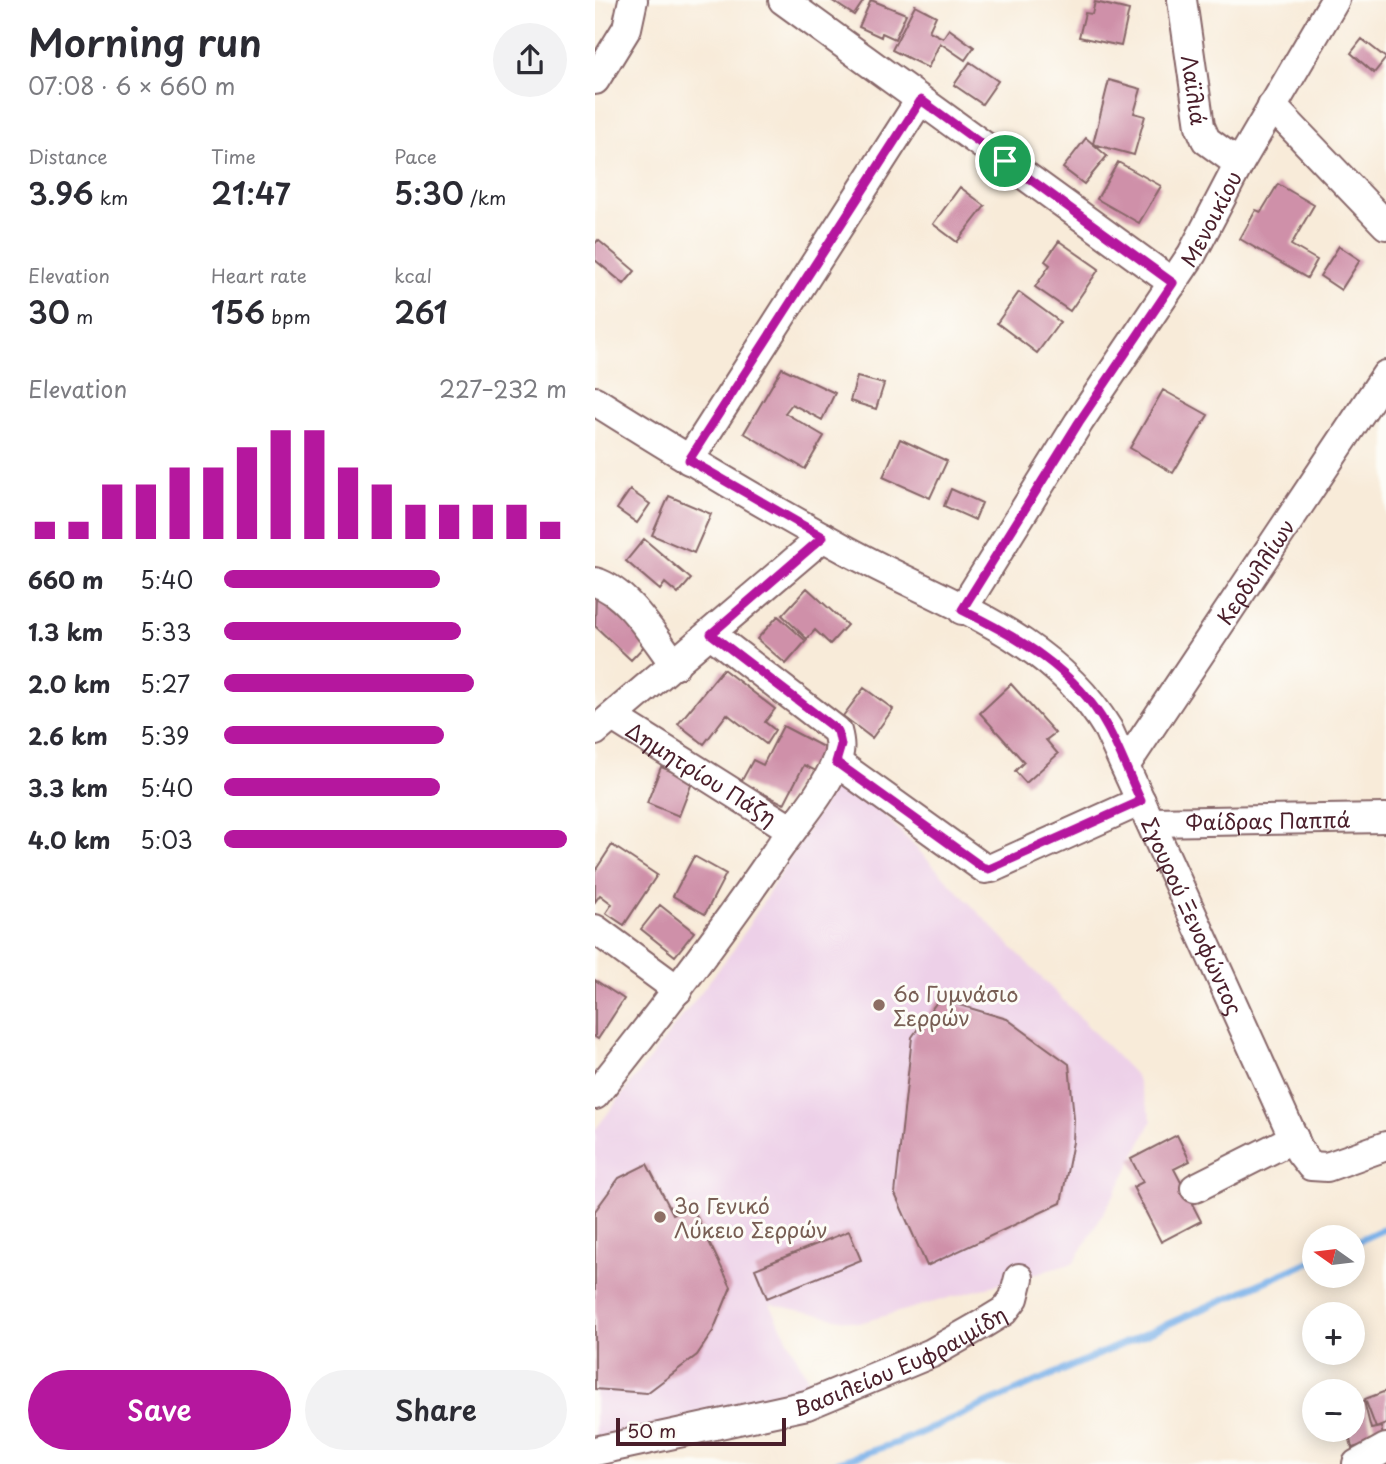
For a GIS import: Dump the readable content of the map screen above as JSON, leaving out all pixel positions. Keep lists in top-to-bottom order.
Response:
{
  "streets": {
    "street": [
      "Λαϊλιά",
      "Μενοικίου",
      "Κερδυλλίων",
      "Δημητρίου Πάζη",
      "Φαίδρας Παππά",
      "Σγουρού Ξενοφώντος",
      "Βασιλείου Ευφραιμίδη"
    ]
  },
  "crossings": [
    ["Λαϊλιά", "Μενοικίου"],
    ["Μενοικίου", "Σγουρού Ξενοφώντος"],
    ["Κερδυλλίων", "Σγουρού Ξενοφώντος"],
    ["Φαίδρας Παππά", "Σγουρού Ξενοφώντος"]
  ],
  "places": ["6ο Γυμνάσιο Σερρών", "3ο Γενικό Λύκειο Σερρών"],
  "scale_bar": "50 m",
  "north": "left",
  "page": {
    "heading": ["Morning run", "07:08 · 6 × 660 m"],
    "stats": [
      ["Distance", "3.96 km"],
      ["Time", "21:47"],
      ["Pace", "5:30 /km"],
      ["Elevation", "30 m"],
      ["Heart rate", "156 bpm"],
      ["kcal", "261"]
    ],
    "chart": ["Elevation", "227–232 m"],
    "list": [
      {
        "name": "660 m",
        "note": "5:40"
      },
      {
        "name": "1.3 km",
        "note": "5:33"
      },
      {
        "name": "2.0 km",
        "note": "5:27"
      },
      {
        "name": "2.6 km",
        "note": "5:39"
      },
      {
        "name": "3.3 km",
        "note": "5:40"
      },
      {
        "name": "4.0 km",
        "note": "5:03"
      }
    ],
    "map_buttons": ["+", "−"],
    "buttons": ["Save", "Share"],
    "scale": "50 m"
  }
}
